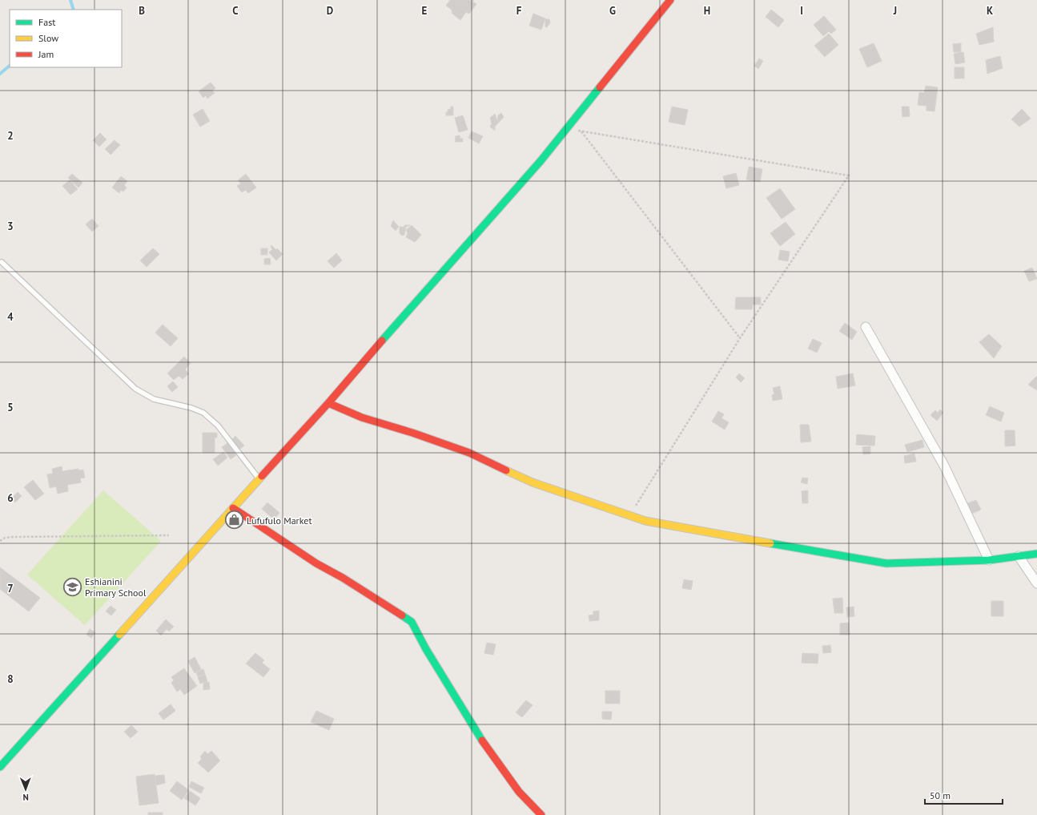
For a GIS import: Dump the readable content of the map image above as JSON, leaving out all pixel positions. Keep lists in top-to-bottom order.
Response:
{
  "places": {
    "shop": ["Lufufulo Market"],
    "school or university": ["Eshianini Primary School"]
  },
  "legend": ["Fast", "Slow", "Jam"],
  "scale_bar": "50 m",
  "north": "bottom",
  "grid": {
    "columns": [
      "B",
      "C",
      "D",
      "E",
      "F",
      "G",
      "H",
      "I",
      "J",
      "K"
    ],
    "rows": [
      "2",
      "3",
      "4",
      "5",
      "6",
      "7",
      "8"
    ]
  }
}
